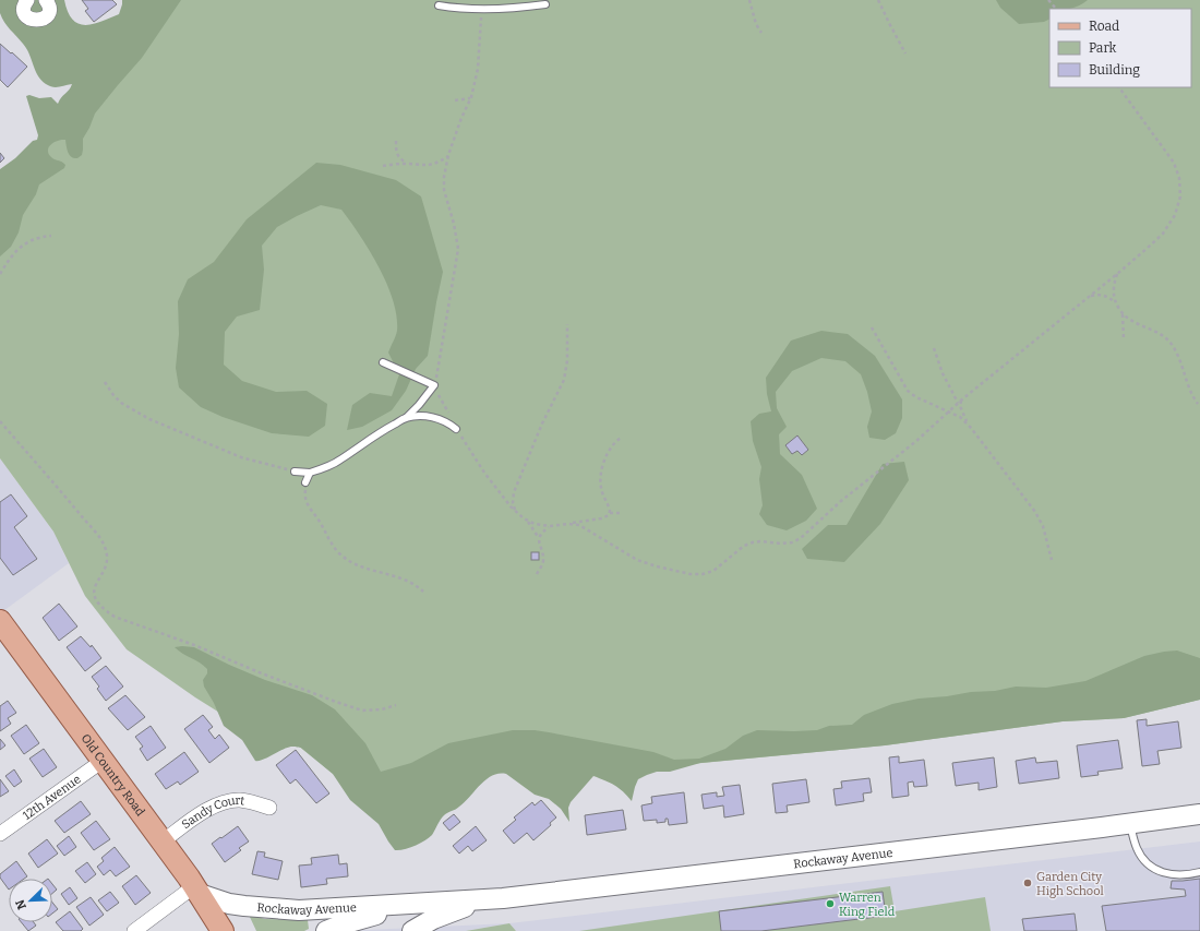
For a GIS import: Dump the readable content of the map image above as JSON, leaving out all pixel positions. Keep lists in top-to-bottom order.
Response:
{
  "streets": {
    "main road": ["Old Country Road", "Rockaway Avenue"],
    "street": ["12th Avenue", "Sandy Court"]
  },
  "crossings": [
    ["Old Country Road", "12th Avenue"],
    ["Old Country Road", "Sandy Court"],
    ["Old Country Road", "Rockaway Avenue"]
  ],
  "places": ["Garden City High School", "Warren King Field"],
  "legend": ["Road", "Park", "Building"],
  "north": "bottom left"
}
